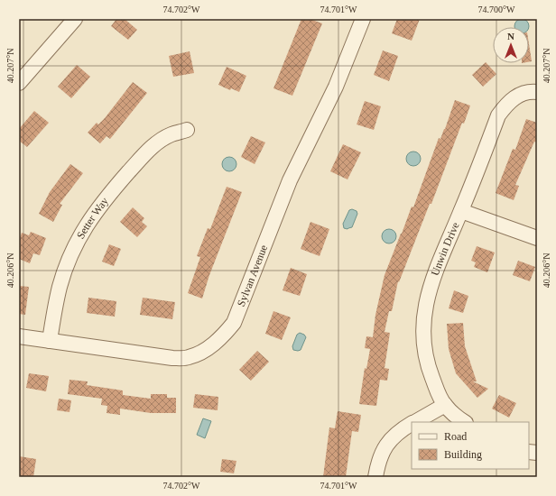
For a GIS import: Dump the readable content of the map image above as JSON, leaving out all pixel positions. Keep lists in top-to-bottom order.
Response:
{
  "streets": {
    "street": ["Setter Way", "Unwin Drive", "Sylvan Avenue"]
  },
  "crossings": [
    ["Setter Way", "Sylvan Avenue"]
  ],
  "legend": ["Road", "Building"],
  "north": "top",
  "coordinates": [
    "74.702°W",
    "74.701°W",
    "74.700°W",
    "40.207°N",
    "40.206°N"
  ]
}
